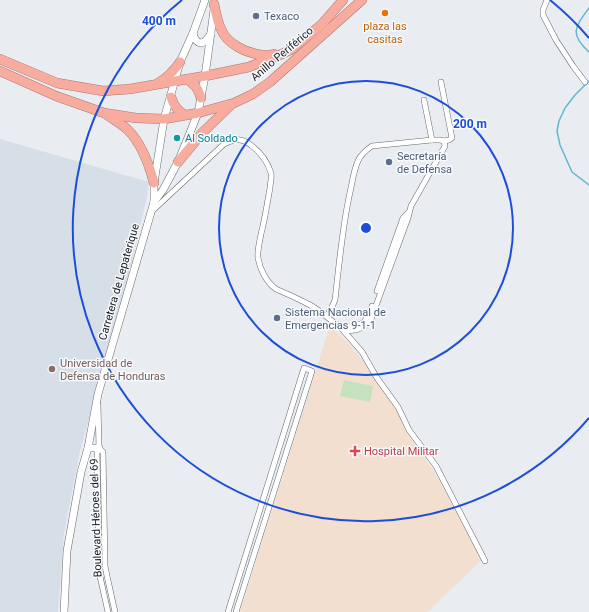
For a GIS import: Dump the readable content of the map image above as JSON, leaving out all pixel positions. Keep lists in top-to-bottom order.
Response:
{
  "streets": {
    "highway": ["Anillo Periférico"],
    "main road": ["Carretera de Lepaterique"],
    "street": ["Boulevard Héroes del 69"]
  },
  "crossings": [
    ["Anillo Periférico", "Carretera de Lepaterique"],
    ["Carretera de Lepaterique", "Boulevard Héroes del 69"]
  ],
  "places": {
    "other": [
      "plaza las casitas",
      "Texaco",
      "Al Soldado",
      "Secretaría de Defensa",
      "Sistema Nacional de Emergencias 9-1-1",
      "Universidad de Defensa de Honduras"
    ],
    "health": ["Hospital Militar"]
  },
  "rings": ["400 m", "200 m"]
}
